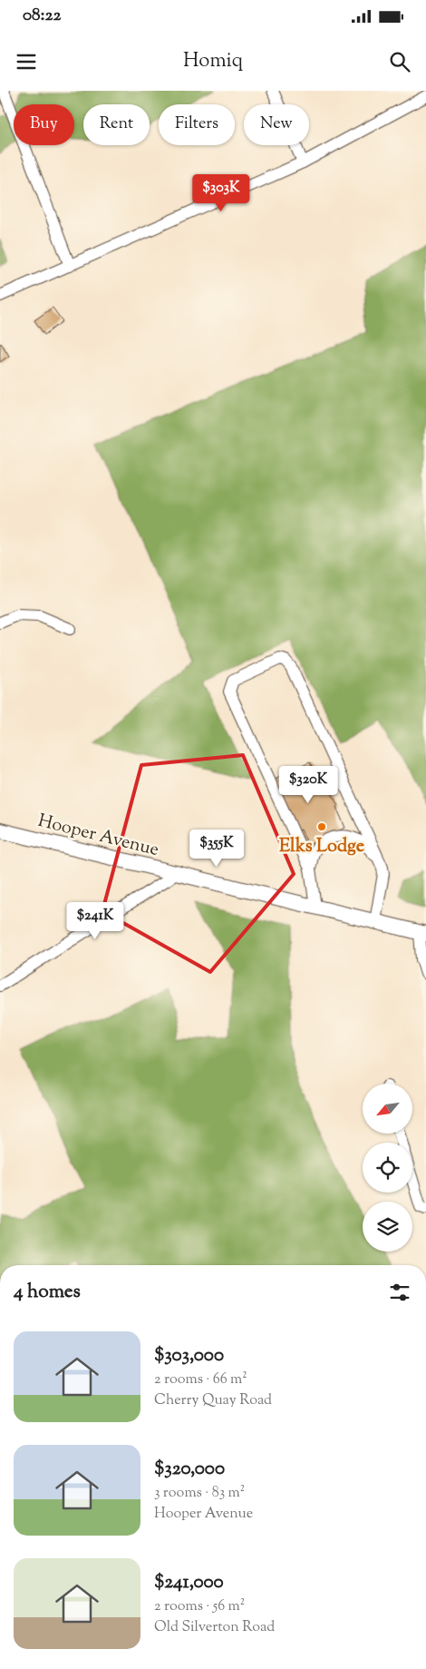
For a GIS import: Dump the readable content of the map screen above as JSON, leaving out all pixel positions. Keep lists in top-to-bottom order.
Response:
{
  "streets": {
    "main road": ["Hooper Avenue"]
  },
  "places": ["Elks Lodge"],
  "north": "bottom left",
  "page": {
    "status": "08:22",
    "header": "Homiq",
    "chip": [
      "Buy",
      "Rent",
      "Filters",
      "New"
    ],
    "price": [
      "$303K",
      "$320K",
      "$355K",
      "$241K"
    ],
    "heading": "4 homes",
    "list": [
      {
        "name": "$303,000",
        "note": "2 rooms · 66 m² · Cherry Quay Road"
      },
      {
        "name": "$320,000",
        "note": "3 rooms · 83 m² · Hooper Avenue"
      },
      {
        "name": "$241,000",
        "note": "2 rooms · 56 m² · Old Silverton Road"
      }
    ]
  }
}
